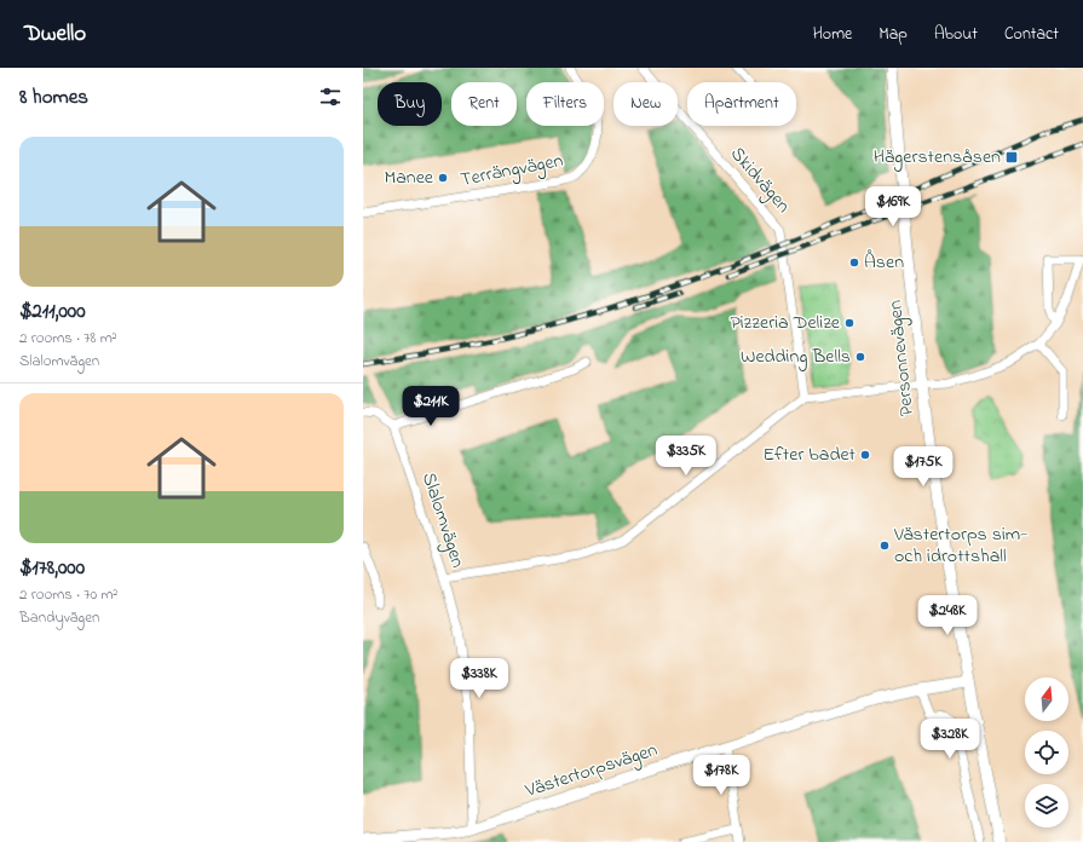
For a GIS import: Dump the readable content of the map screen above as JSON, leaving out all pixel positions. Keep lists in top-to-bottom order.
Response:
{
  "streets": {
    "street": [
      "Terrängvägen",
      "Skidvägen",
      "Personnevägen",
      "Slalomvägen",
      "Västertorpsvägen"
    ]
  },
  "crossings": [
    ["Personnevägen", "Västertorpsvägen"],
    ["Slalomvägen", "Västertorpsvägen"]
  ],
  "places": {
    "transit": ["Hägerstensåsen"],
    "other": [
      "Manee",
      "Åsen",
      "Pizzeria Delize",
      "Wedding Bells",
      "Efter badet",
      "Västertorps sim- och idrottshall"
    ]
  },
  "north": "top",
  "page": {
    "header": "Dwello",
    "nav": [
      "Home",
      "Map",
      "About",
      "Contact"
    ],
    "heading": "8 homes",
    "chip": [
      "Buy",
      "Rent",
      "Filters",
      "New",
      "Apartment"
    ],
    "list": [
      {
        "name": "$211,000",
        "note": "2 rooms · 78 m² · Slalomvägen"
      },
      {
        "name": "$178,000",
        "note": "2 rooms · 70 m² · Bandyvägen"
      }
    ],
    "price": [
      "$169K",
      "$211K",
      "$335K",
      "$175K",
      "$248K",
      "$338K",
      "$328K",
      "$178K"
    ]
  }
}
